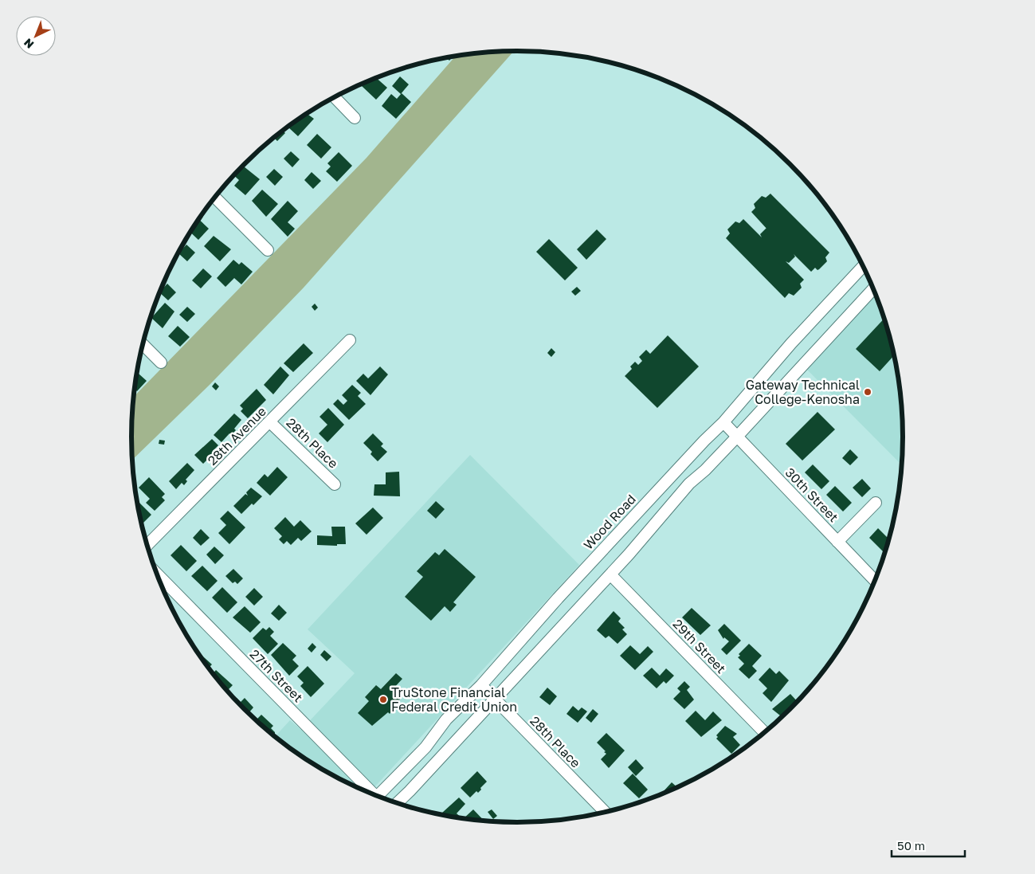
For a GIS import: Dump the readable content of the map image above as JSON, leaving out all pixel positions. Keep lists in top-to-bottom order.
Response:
{
  "streets": {
    "street": [
      "28th Avenue",
      "28th Place",
      "30th Street",
      "Wood Road",
      "29th Street",
      "27th Street"
    ]
  },
  "crossings": [
    ["28th Avenue", "28th Place"],
    ["28th Place", "Wood Road"],
    ["30th Street", "Wood Road"]
  ],
  "places": ["Gateway Technical College-Kenosha", "TruStone Financial Federal Credit Union"],
  "scale_bar": "50 m",
  "north": "bottom left"
}
